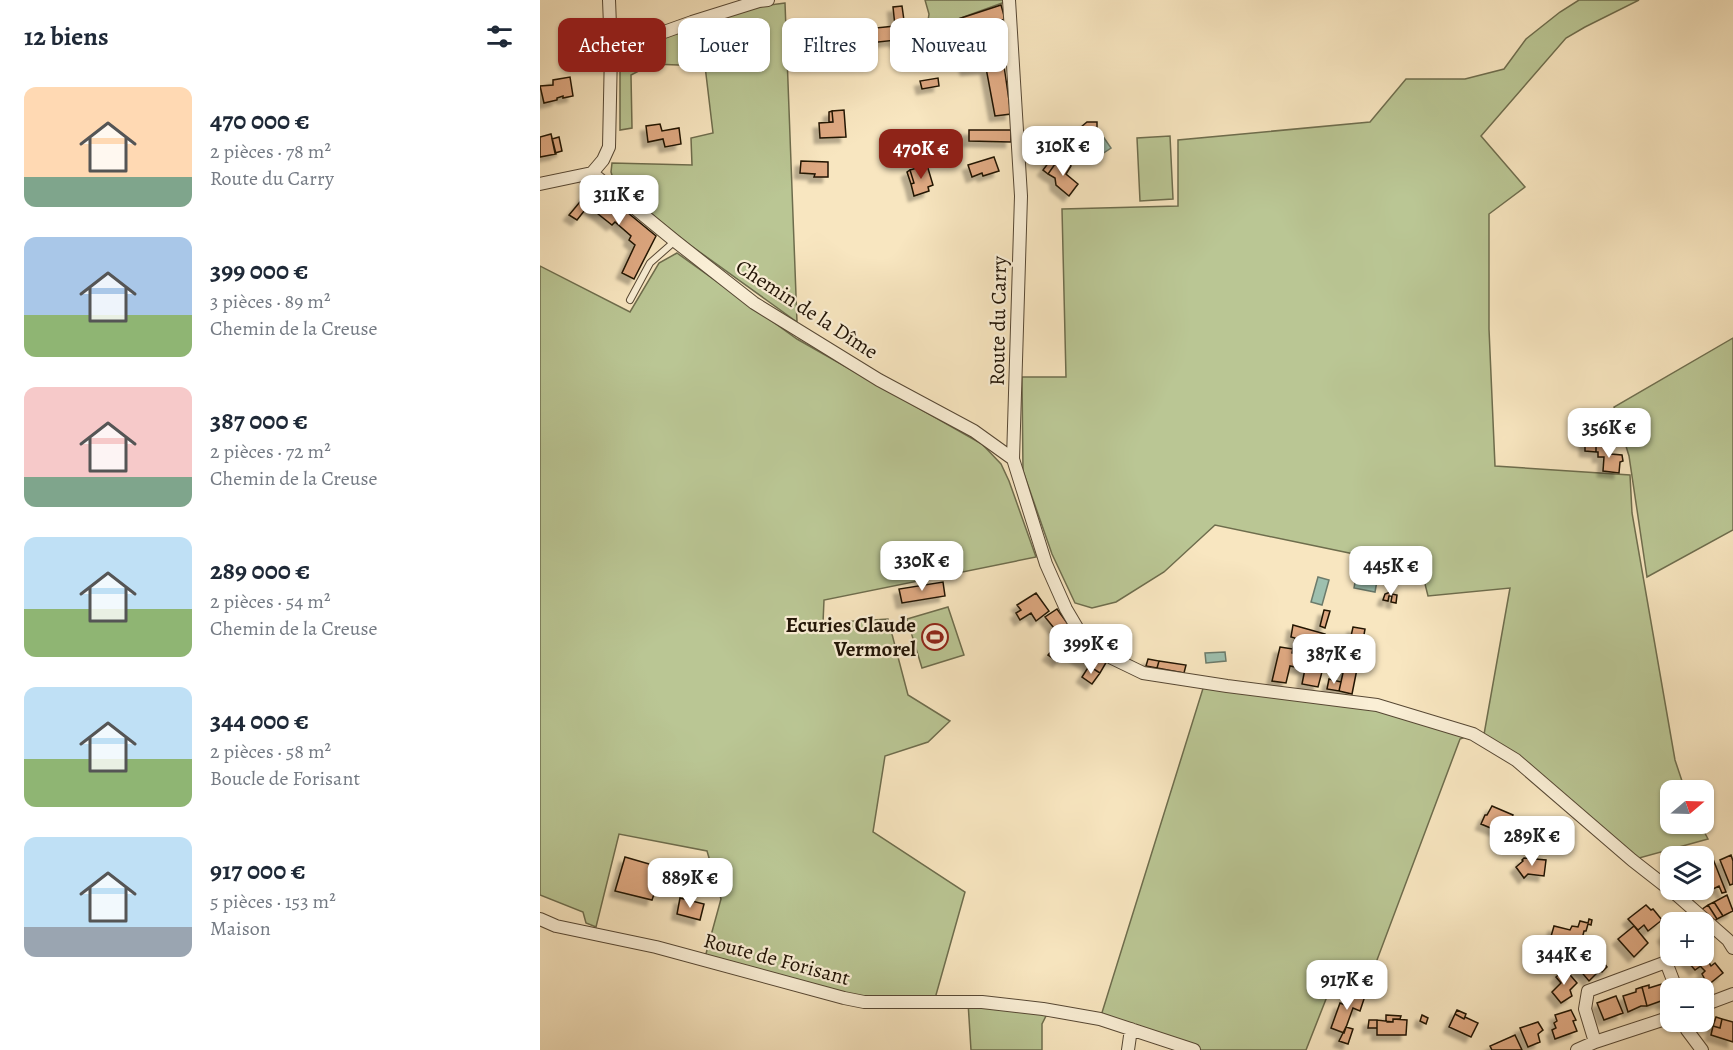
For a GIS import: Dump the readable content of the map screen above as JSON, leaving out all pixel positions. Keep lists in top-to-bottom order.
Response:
{
  "streets": {
    "street": ["Chemin de la Dîme", "Route du Carry", "Route de Forisant"]
  },
  "crossings": [
    ["Chemin de la Dîme", "Route du Carry"]
  ],
  "places": {
    "sports": ["Ecuries Claude Vermorel"]
  },
  "north": "right",
  "page": {
    "heading": "12 biens",
    "chip": [
      "Acheter",
      "Louer",
      "Filtres",
      "Nouveau"
    ],
    "list": [
      {
        "name": "470 000 €",
        "note": "2 pièces · 78 m² · Route du Carry"
      },
      {
        "name": "399 000 €",
        "note": "3 pièces · 89 m² · Chemin de la Creuse"
      },
      {
        "name": "387 000 €",
        "note": "2 pièces · 72 m² · Chemin de la Creuse"
      },
      {
        "name": "289 000 €",
        "note": "2 pièces · 54 m² · Chemin de la Creuse"
      },
      {
        "name": "344 000 €",
        "note": "2 pièces · 58 m² · Boucle de Forisant"
      },
      {
        "name": "917 000 €",
        "note": "5 pièces · 153 m² · Maison"
      }
    ],
    "price": [
      "310K €",
      "470K €",
      "311K €",
      "356K €",
      "330K €",
      "445K €",
      "399K €",
      "387K €",
      "289K €",
      "889K €",
      "344K €",
      "917K €"
    ],
    "map_buttons": ["+", "−"]
  }
}
